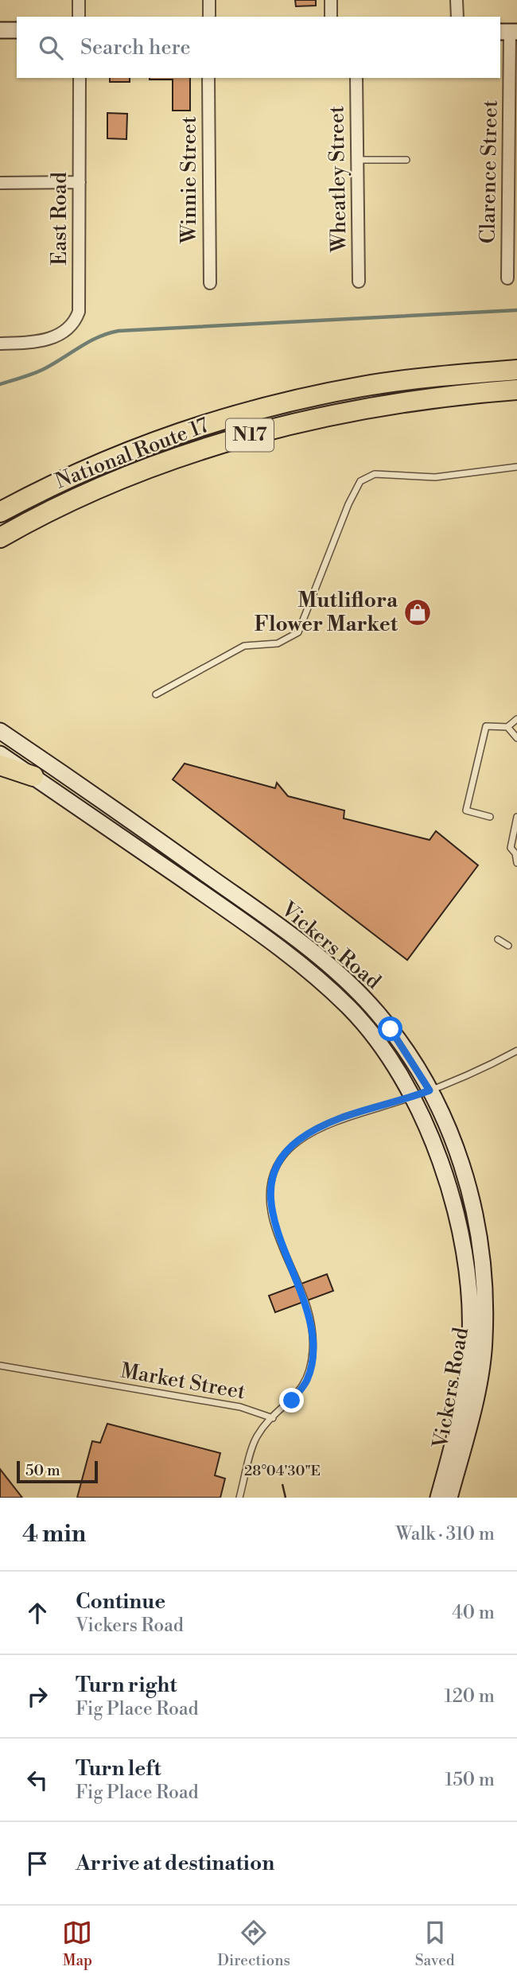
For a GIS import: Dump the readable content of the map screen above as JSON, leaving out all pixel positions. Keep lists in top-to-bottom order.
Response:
{
  "streets": {
    "highway": ["N17", "National Route 17"],
    "main road": ["Vickers Road"],
    "street": [
      "Clarence Street",
      "Wheatley Street",
      "Winnie Street",
      "East Road"
    ],
    "lane": ["Market Street"]
  },
  "places": {
    "shop": ["Mutliflora Flower Market"]
  },
  "scale_bar": "50 m",
  "page": {
    "search": "Search here",
    "scale": "50 m",
    "heading": ["4 min", "Walk · 310 m"],
    "list": [
      ["Continue", "Vickers Road", "40 m"],
      ["Turn right", "Fig Place Road", "120 m"],
      ["Turn left", "Fig Place Road", "150 m"],
      "Arrive at destination"
    ],
    "nav": ["Map", "Directions", "Saved"]
  },
  "coordinates": ["28°04'30\"E"]
}
